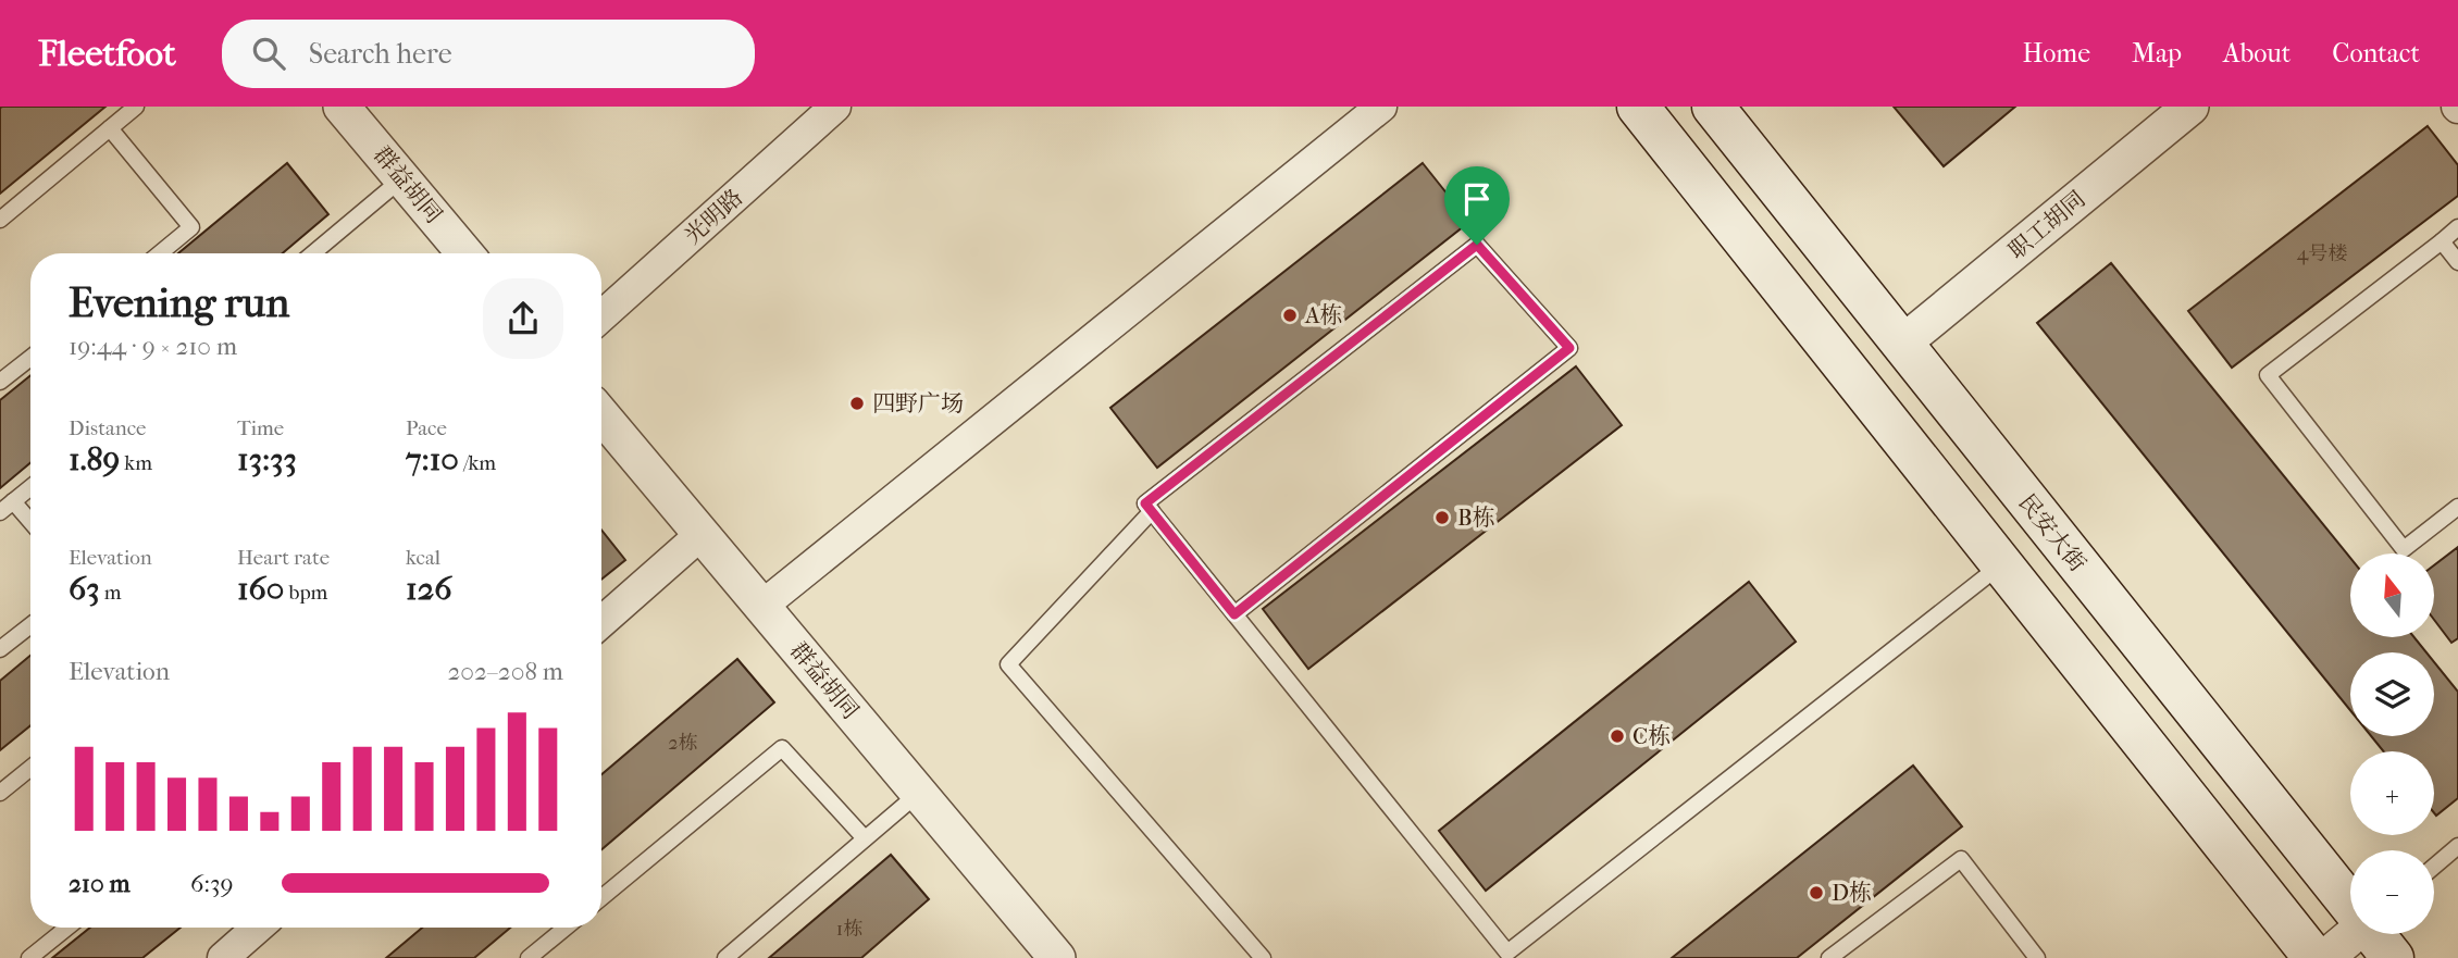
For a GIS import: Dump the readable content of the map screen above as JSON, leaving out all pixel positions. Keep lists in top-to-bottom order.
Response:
{
  "streets": {
    "main road": ["民安大街"],
    "street": ["群益胡同", "光明路", "职工胡同"]
  },
  "crossings": [
    ["职工胡同", "民安大街"]
  ],
  "places": [
    "A栋",
    "四野广场",
    "B栋",
    "C栋",
    "D栋"
  ],
  "house_numbers": ["4号楼", "2栋", "1栋"],
  "north": "top",
  "page": {
    "header": "Fleetfoot",
    "search": "Search here",
    "nav": [
      "Home",
      "Map",
      "About",
      "Contact"
    ],
    "heading": ["Evening run", "19:44 · 9 × 210 m"],
    "stats": [
      ["Distance", "1.89 km"],
      ["Time", "13:33"],
      ["Pace", "7:10 /km"],
      ["Elevation", "63 m"],
      ["Heart rate", "160 bpm"],
      ["kcal", "126"]
    ],
    "map_buttons": ["+", "−"],
    "chart": ["Elevation", "202–208 m"],
    "list": [
      {
        "name": "210 m",
        "note": "6:39"
      }
    ]
  }
}
